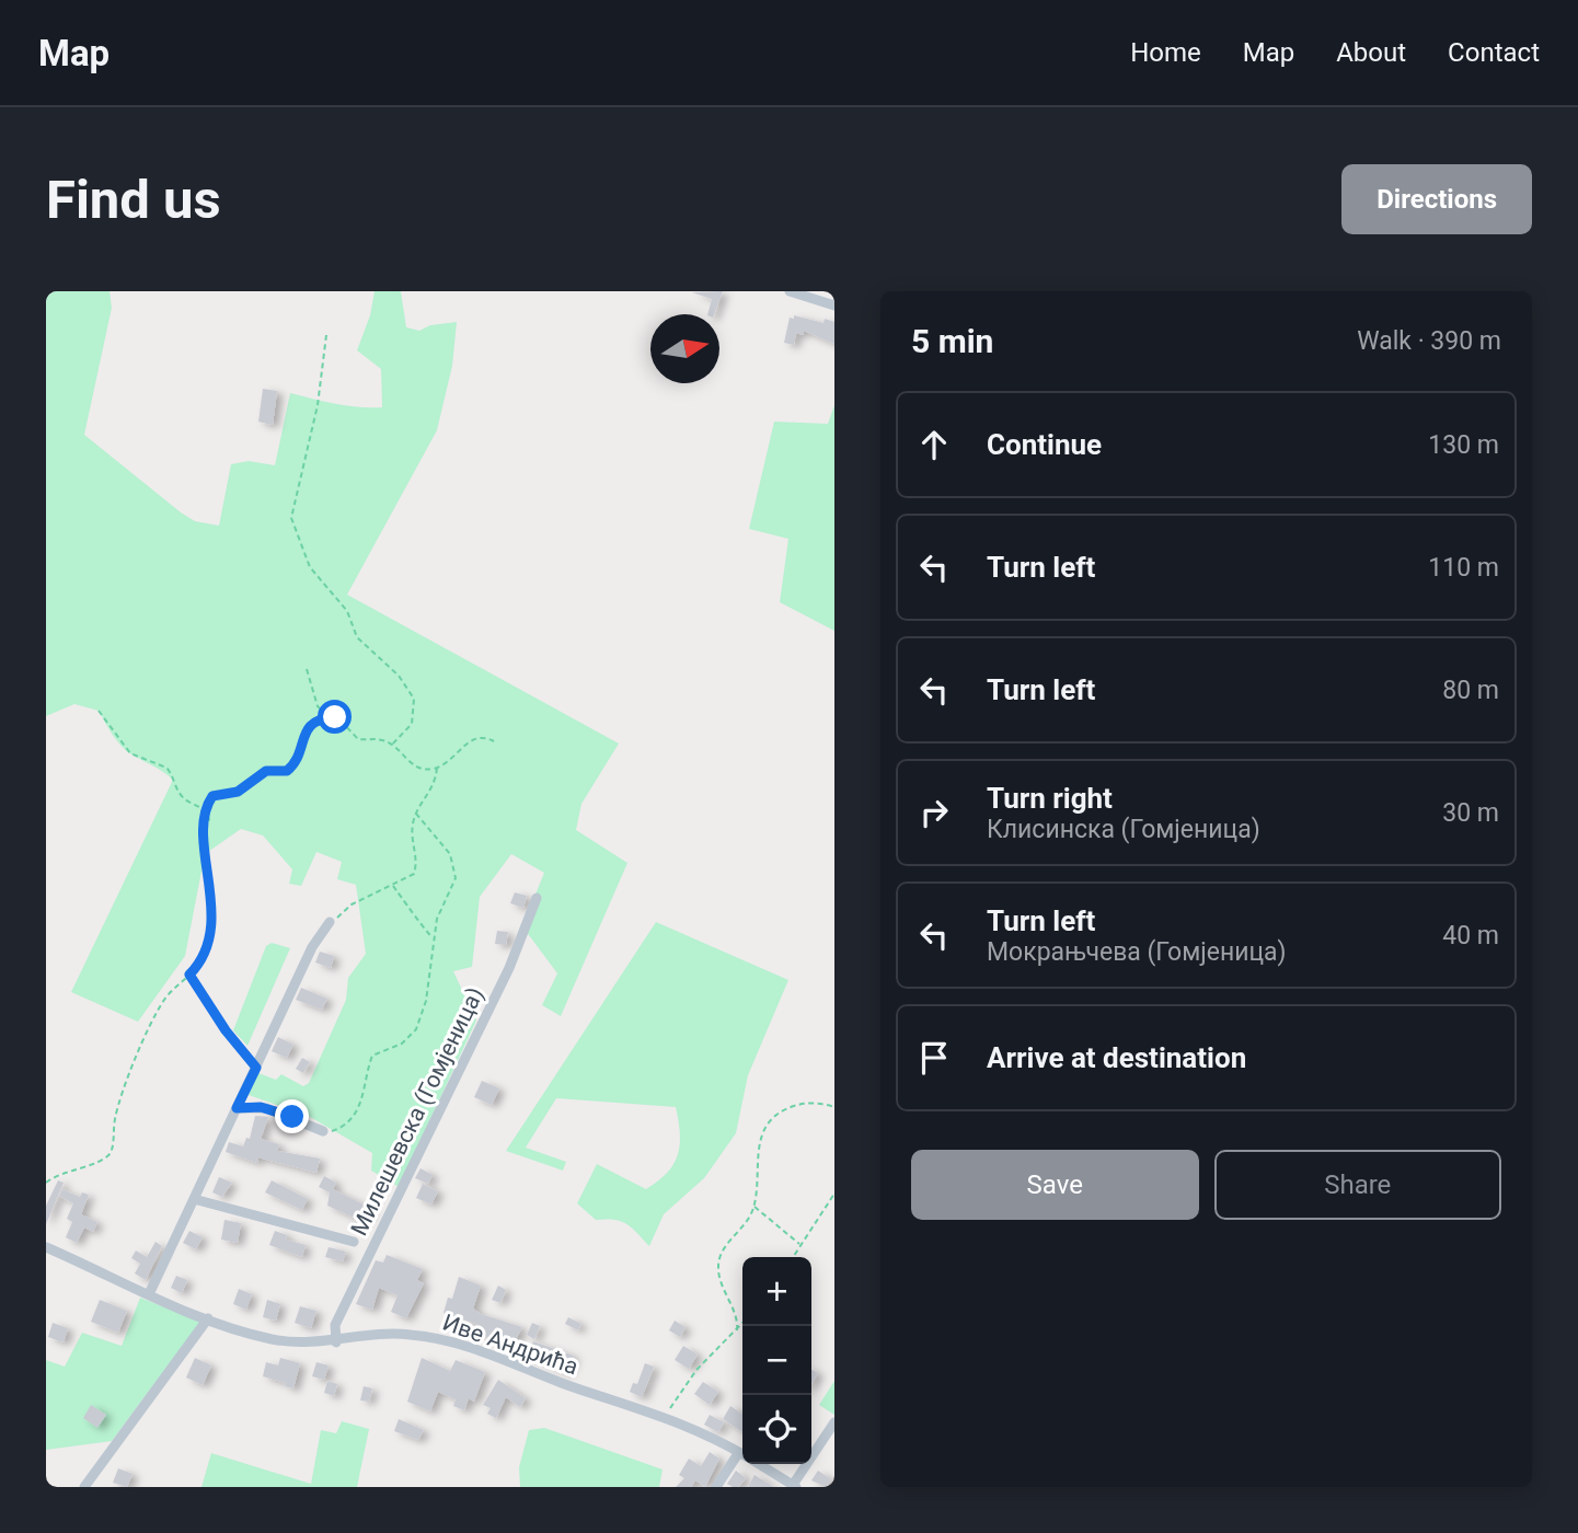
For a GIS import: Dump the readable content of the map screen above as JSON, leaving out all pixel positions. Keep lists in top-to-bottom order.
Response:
{
  "streets": {
    "street": ["Милешевска (Гомјеница)", "Иве Андрића"]
  },
  "crossings": [
    ["Милешевска (Гомјеница)", "Иве Андрића"]
  ],
  "north": "right",
  "page": {
    "header": "Map",
    "nav": [
      "Home",
      "Map",
      "About",
      "Contact"
    ],
    "buttons": [
      "Directions",
      ["Save", "Share"]
    ],
    "title": "Find us",
    "heading": ["5 min", "Walk · 390 m"],
    "list": [
      ["Continue", "130 m"],
      ["Turn left", "110 m"],
      ["Turn left", "80 m"],
      ["Turn right", "Клисинска (Гомјеница)", "30 m"],
      ["Turn left", "Мокрањчева (Гомјеница)", "40 m"],
      "Arrive at destination"
    ],
    "map_buttons": ["+", "−"]
  }
}
